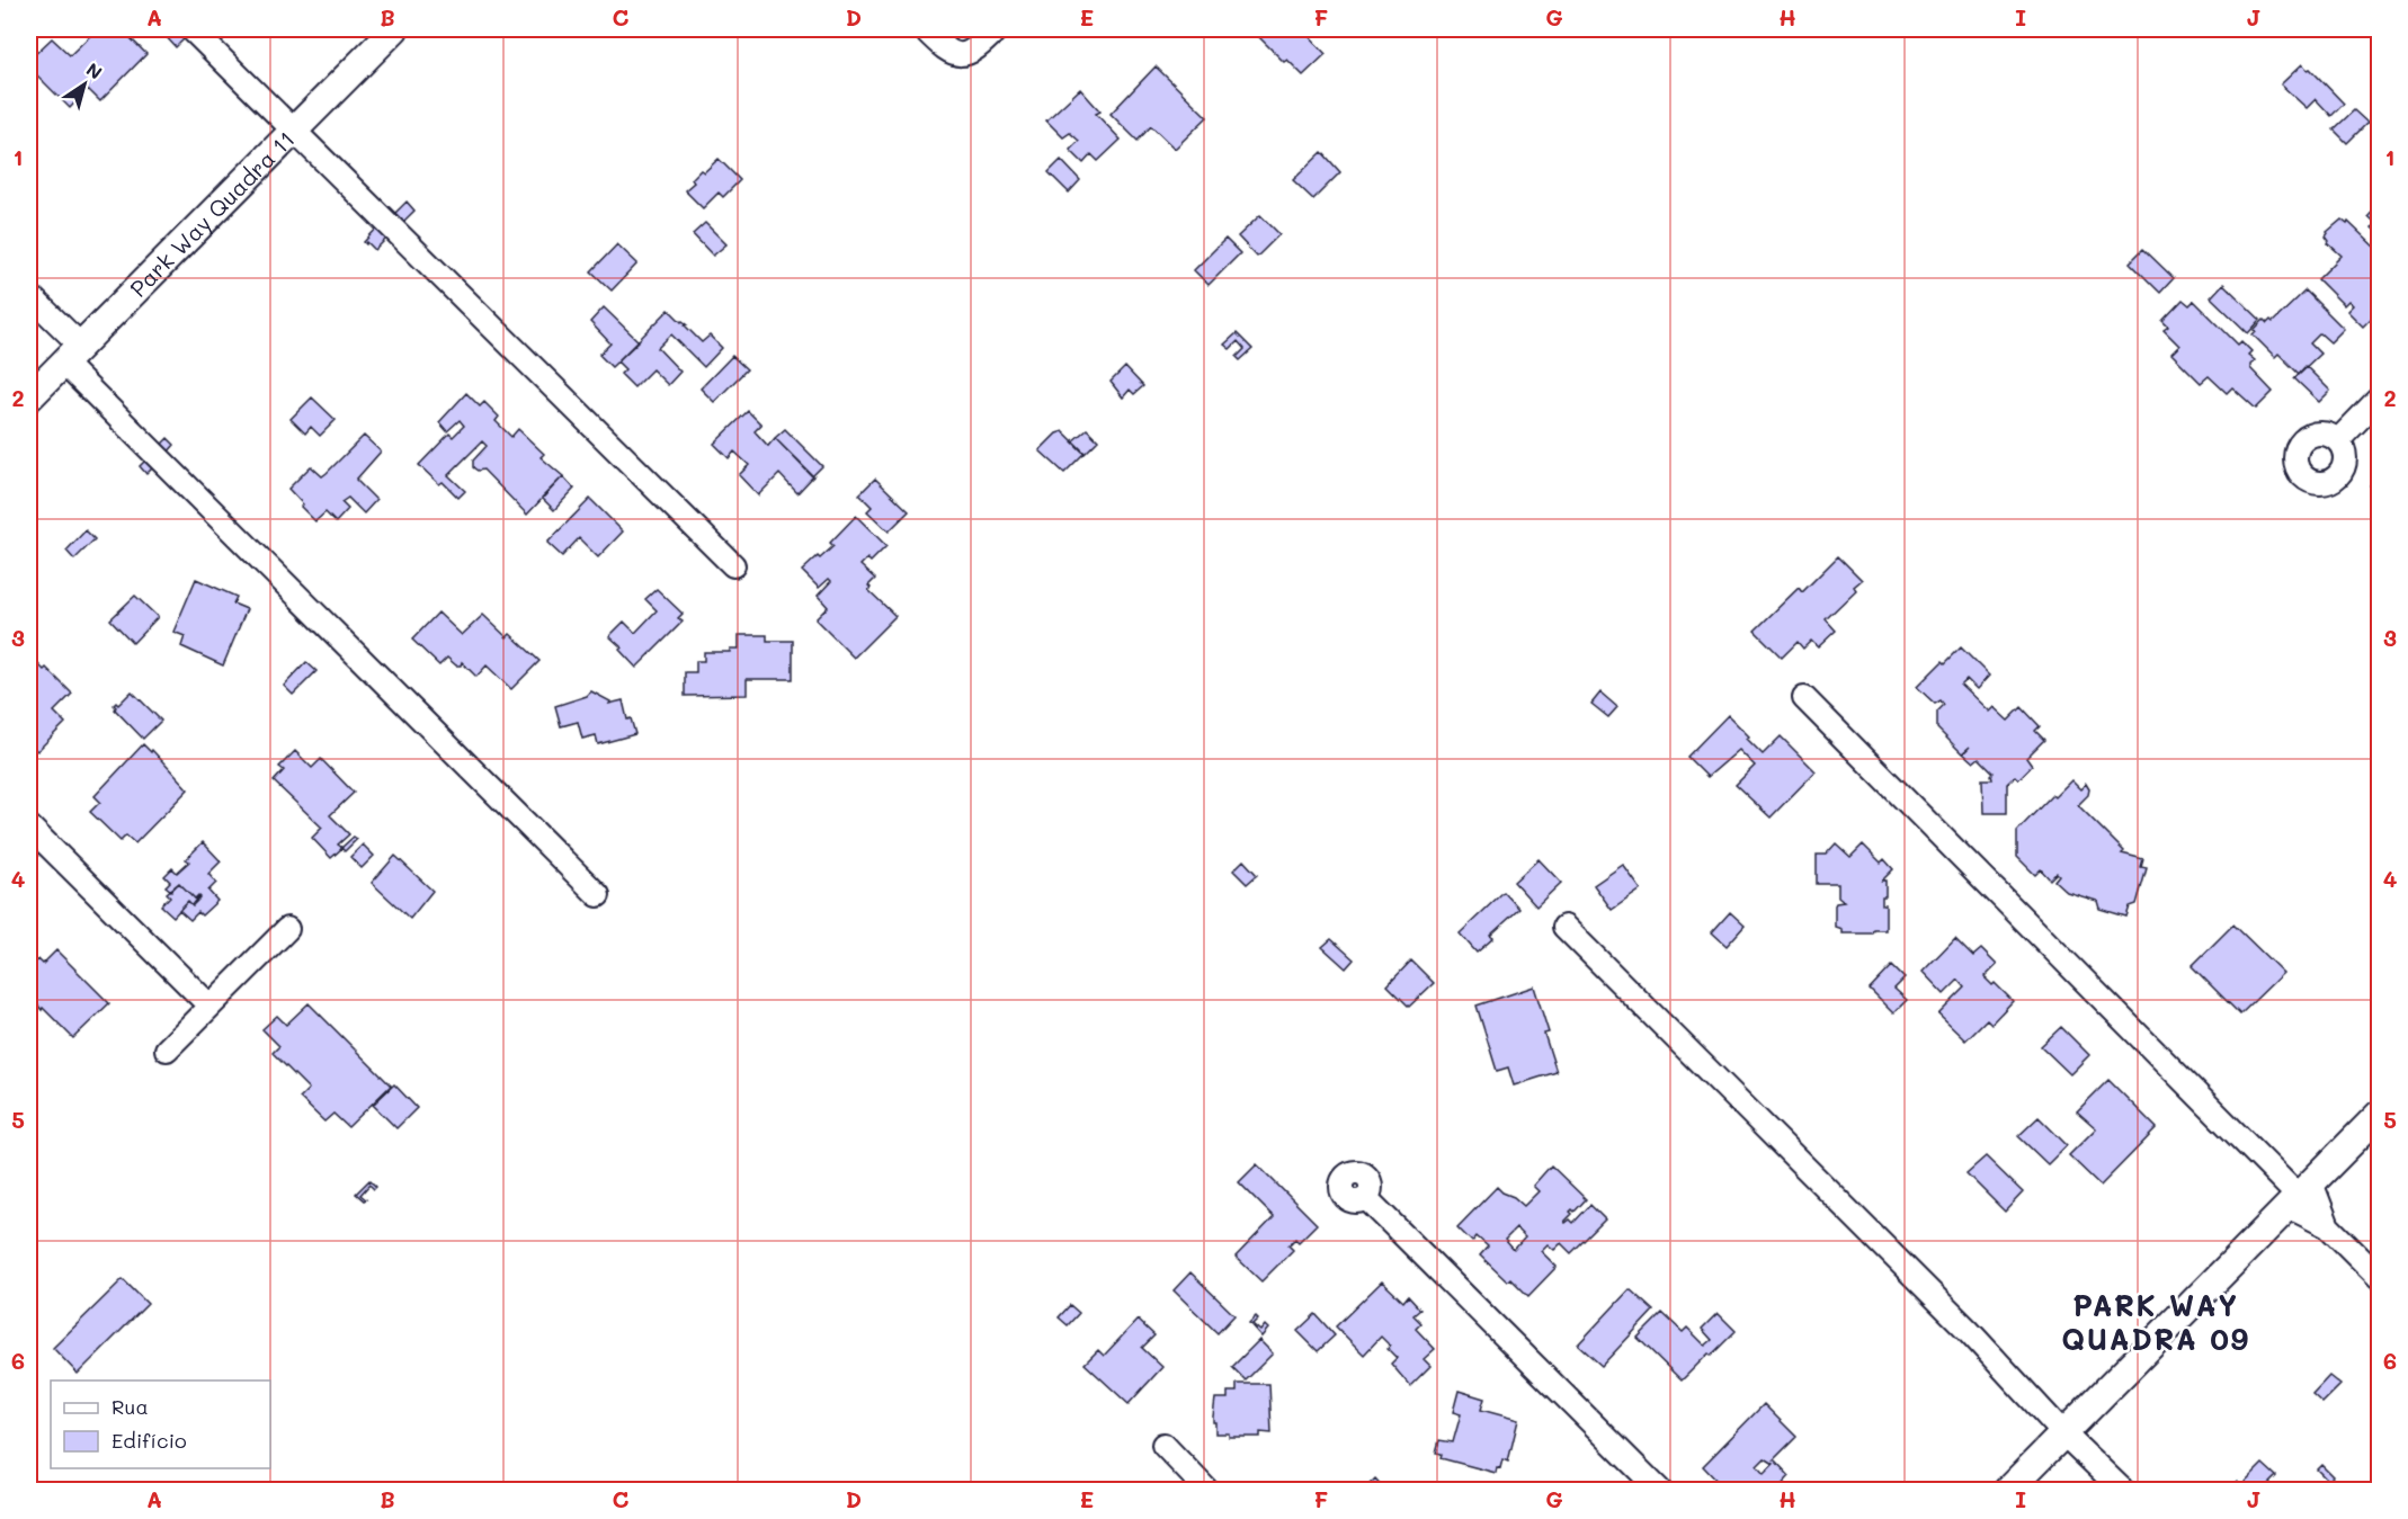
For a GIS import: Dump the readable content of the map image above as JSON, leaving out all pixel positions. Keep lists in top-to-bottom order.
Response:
{
  "streets": {
    "street": ["Park Way Quadra 11"]
  },
  "districts": ["PARK WAY QUADRA 09"],
  "legend": ["Rua", "Edifício"],
  "north": "top right",
  "grid": {
    "columns": [
      "A",
      "B",
      "C",
      "D",
      "E",
      "F",
      "G",
      "H",
      "I",
      "J"
    ],
    "rows": [
      "1",
      "2",
      "3",
      "4",
      "5",
      "6"
    ]
  }
}
